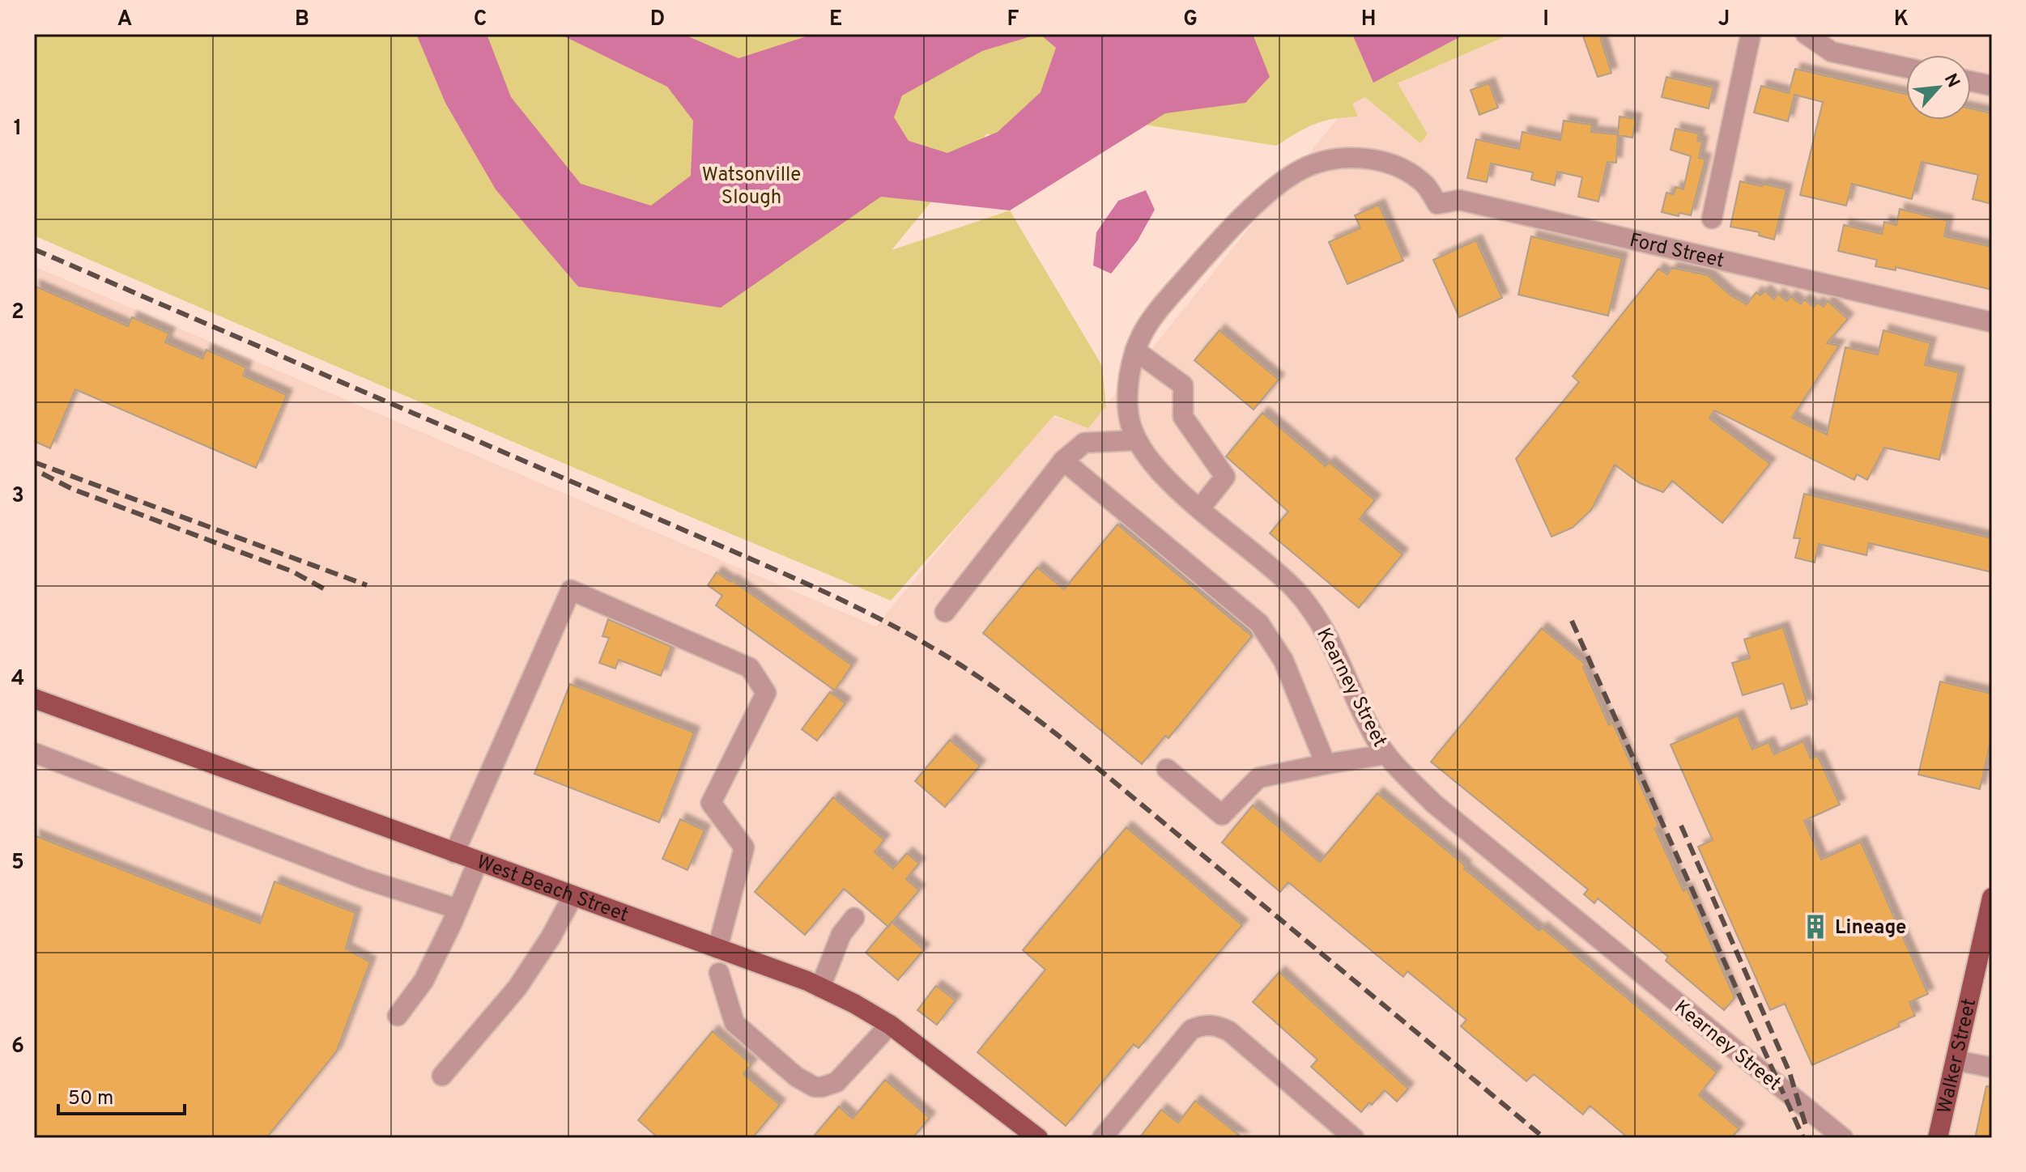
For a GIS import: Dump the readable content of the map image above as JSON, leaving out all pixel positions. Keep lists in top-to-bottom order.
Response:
{
  "streets": {
    "main road": ["West Beach Street", "Walker Street"],
    "street": ["Ford Street", "Kearney Street"]
  },
  "crossings": [
    ["Ford Street", "Kearney Street"]
  ],
  "parks": ["Watsonville Slough"],
  "places": {
    "building": ["Lineage"]
  },
  "scale_bar": "50 m",
  "north": "top right",
  "grid": {
    "columns": [
      "A",
      "B",
      "C",
      "D",
      "E",
      "F",
      "G",
      "H",
      "I",
      "J",
      "K"
    ],
    "rows": [
      "1",
      "2",
      "3",
      "4",
      "5",
      "6"
    ]
  }
}
